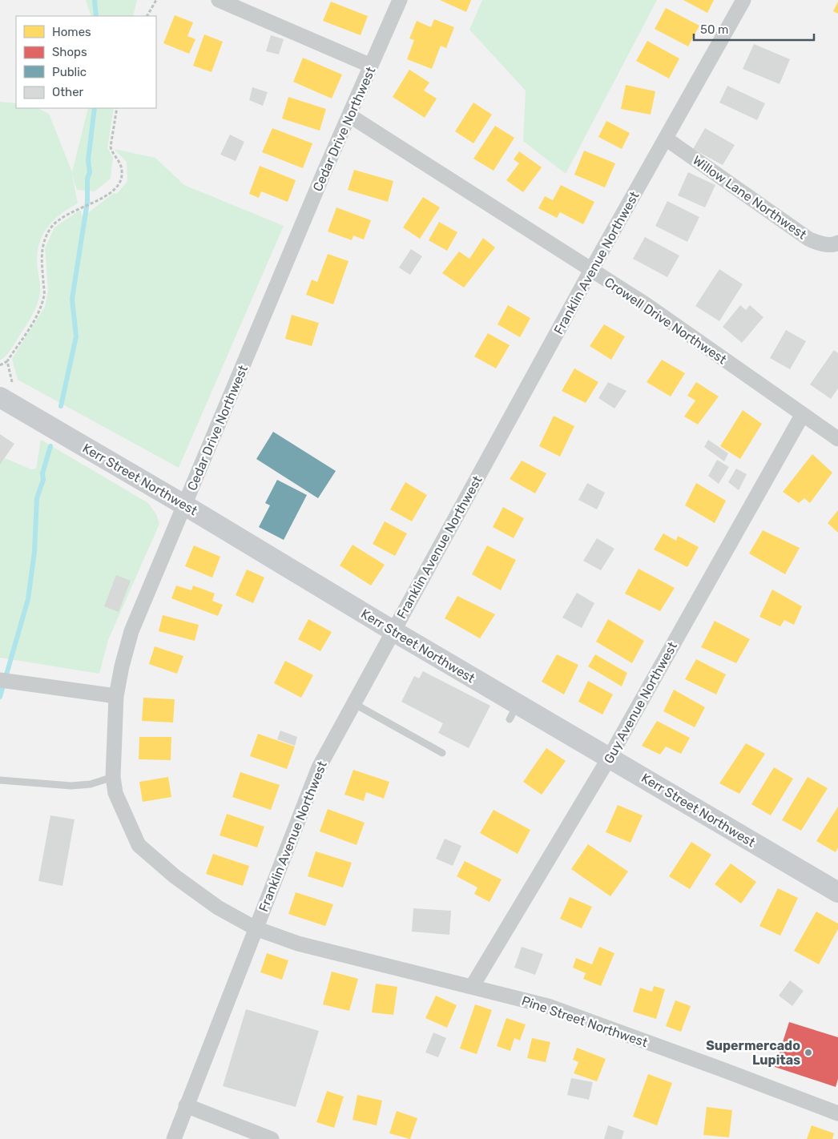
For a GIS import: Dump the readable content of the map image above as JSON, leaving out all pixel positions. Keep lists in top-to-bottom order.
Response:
{
  "streets": {
    "street": [
      "Cedar Drive Northwest",
      "Willow Lane Northwest",
      "Franklin Avenue Northwest",
      "Crowell Drive Northwest",
      "Kerr Street Northwest",
      "Guy Avenue Northwest",
      "Pine Street Northwest"
    ]
  },
  "crossings": [
    ["Cedar Drive Northwest", "Franklin Avenue Northwest"],
    ["Cedar Drive Northwest", "Crowell Drive Northwest"],
    ["Cedar Drive Northwest", "Kerr Street Northwest"],
    ["Cedar Drive Northwest", "Pine Street Northwest"],
    ["Willow Lane Northwest", "Franklin Avenue Northwest"],
    ["Franklin Avenue Northwest", "Crowell Drive Northwest"],
    ["Franklin Avenue Northwest", "Kerr Street Northwest"],
    ["Franklin Avenue Northwest", "Pine Street Northwest"],
    ["Crowell Drive Northwest", "Guy Avenue Northwest"],
    ["Kerr Street Northwest", "Guy Avenue Northwest"],
    ["Guy Avenue Northwest", "Pine Street Northwest"]
  ],
  "places": ["Supermercado Lupitas"],
  "legend": [
    "Homes",
    "Shops",
    "Public",
    "Other"
  ],
  "scale_bar": "50 m"
}
